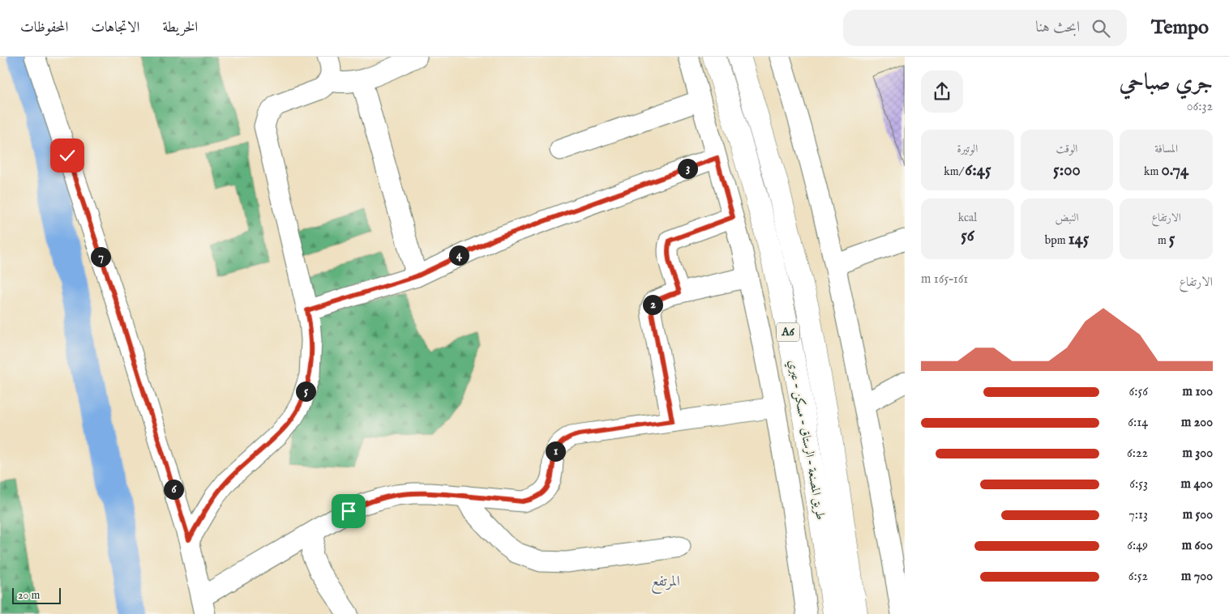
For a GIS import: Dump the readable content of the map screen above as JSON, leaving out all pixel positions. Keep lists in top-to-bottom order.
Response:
{
  "streets": {
    "highway": ["A6", "طريق المصنعة - الرستاق - مسكن - عبري"]
  },
  "districts": ["المرتفع"],
  "scale_bar": "20 m",
  "page": {
    "header": "Tempo",
    "search": "ابحث هنا",
    "nav": ["الخريطة", "الاتجاهات", "المحفوظات"],
    "heading": ["جري صباحي", "06:32"],
    "stats": [
      ["المسافة", "0.74 km"],
      ["الوقت", "5:00"],
      ["الوتيرة", "6:45 /km"],
      ["الارتفاع", "5 m"],
      ["النبض", "145 bpm"],
      ["kcal", "56"]
    ],
    "pins": [
      "3",
      "4",
      "7",
      "2",
      "5",
      "1",
      "6"
    ],
    "chart": ["الارتفاع", "161–165 m"],
    "list": [
      {
        "name": "100 m",
        "note": "6:56"
      },
      {
        "name": "200 m",
        "note": "6:14"
      },
      {
        "name": "300 m",
        "note": "6:22"
      },
      {
        "name": "400 m",
        "note": "6:53"
      },
      {
        "name": "500 m",
        "note": "7:13"
      },
      {
        "name": "600 m",
        "note": "6:49"
      },
      {
        "name": "700 m",
        "note": "6:52"
      }
    ],
    "scale": "20 m"
  }
}
